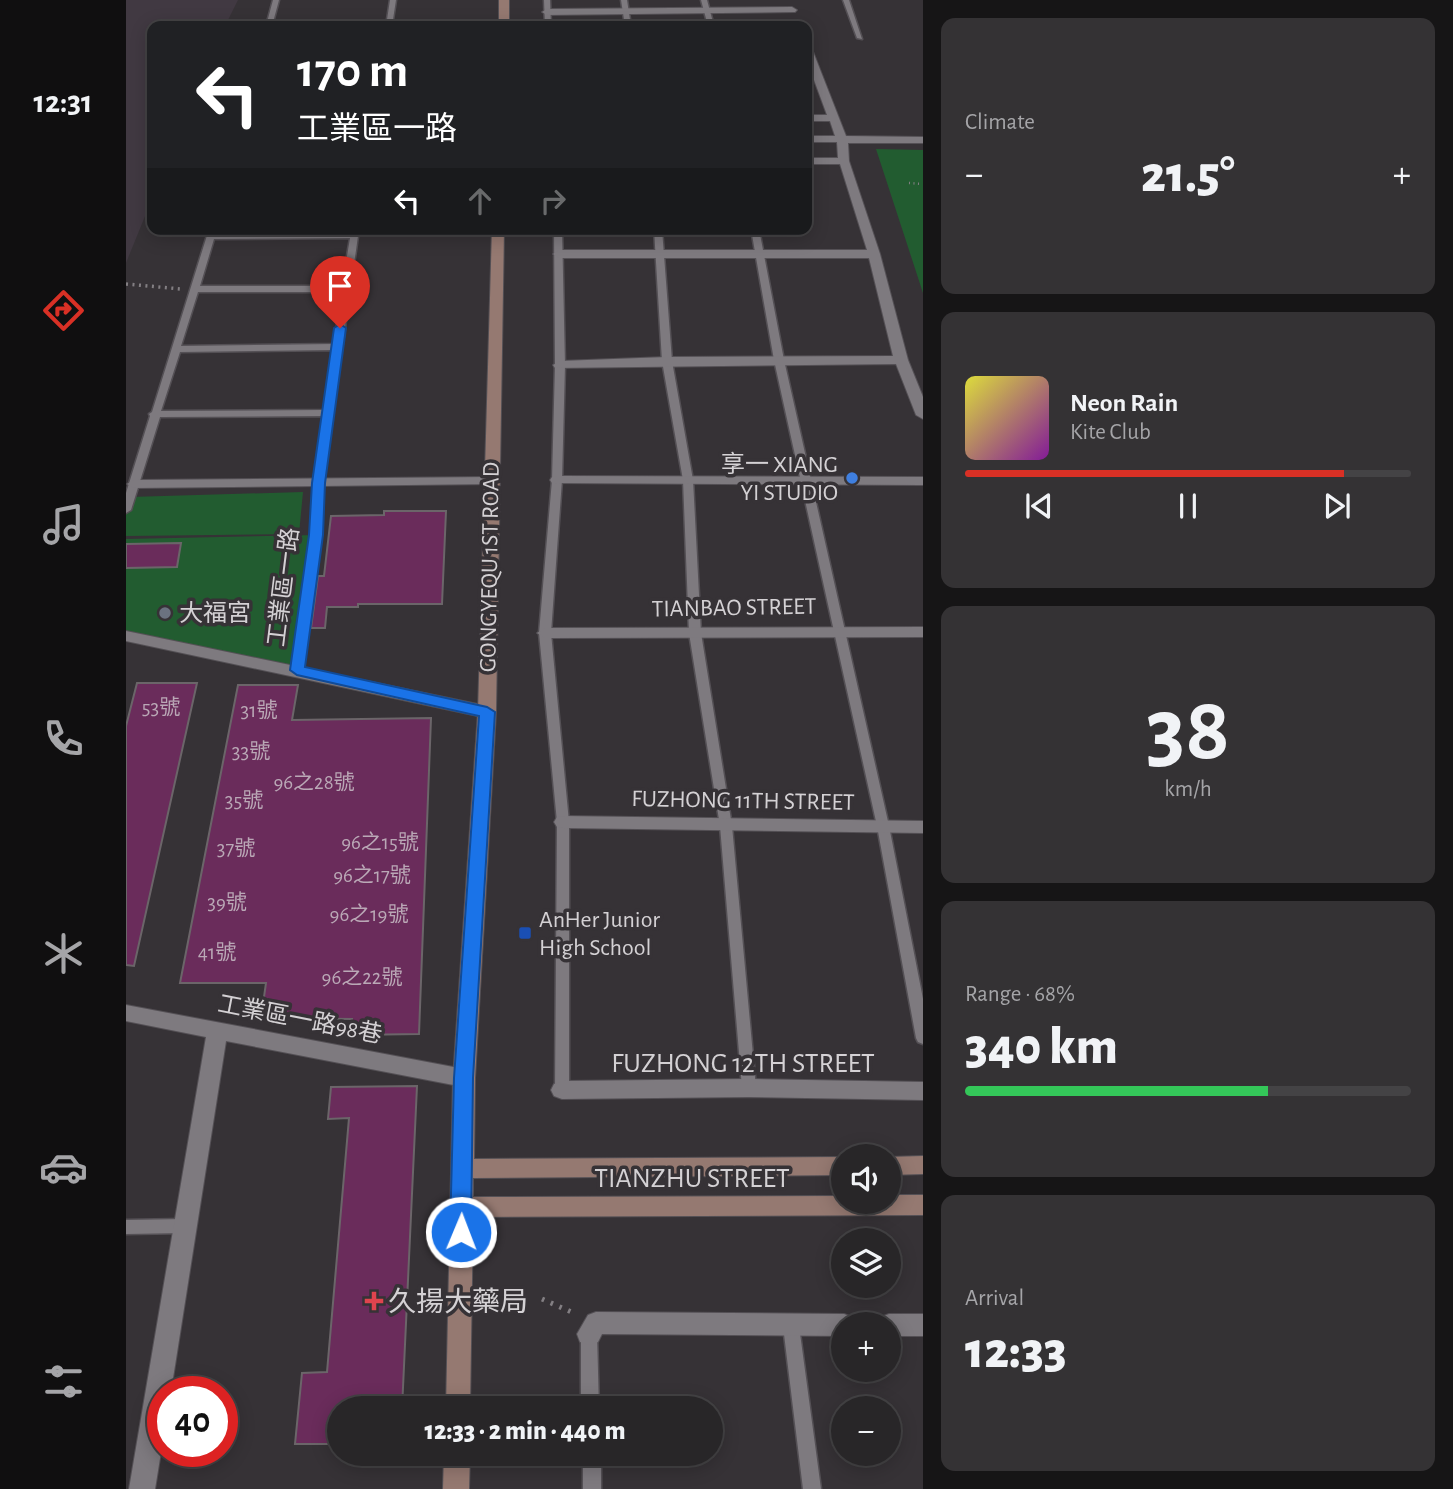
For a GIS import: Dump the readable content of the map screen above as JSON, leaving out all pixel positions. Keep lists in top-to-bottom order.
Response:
{
  "streets": {
    "street": [
      "GONGYEQU 1ST ROAD",
      "工業區一路",
      "TIANBAO STREET",
      "FUZHONG 11TH STREET",
      "工業區一路98巷",
      "FUZHONG 12TH STREET",
      "TIANZHU STREET"
    ]
  },
  "crossings": [
    ["GONGYEQU 1ST ROAD", "工業區一路"],
    ["GONGYEQU 1ST ROAD", "工業區一路98巷"],
    ["GONGYEQU 1ST ROAD", "TIANZHU STREET"]
  ],
  "places": {
    "other": ["享一 XIANG YI STUDIO", "大福宮"],
    "transit": ["AnHer Junior High School"],
    "health": ["久揚大藥局"]
  },
  "house_numbers": [
    "53號",
    "31號",
    "33號",
    "96之28號",
    "35號",
    "96之15號",
    "37號",
    "96之17號",
    "39號",
    "96之19號",
    "41號",
    "96之22號"
  ],
  "page": {
    "tabs": "12:31",
    "tile": [
      "Climate",
      ["38", "km/h"],
      ["Range · 68%", "340 km"],
      ["Arrival", "12:33"]
    ],
    "turn": ["170 m", "工業區一路"],
    "heat": ["−", "21.5°", "+"],
    "song": ["Neon Rain", "Kite Club"],
    "map_buttons": ["+", "−"],
    "limit": "40",
    "trip": "12:33 · 2 min · 440 m"
  }
}
